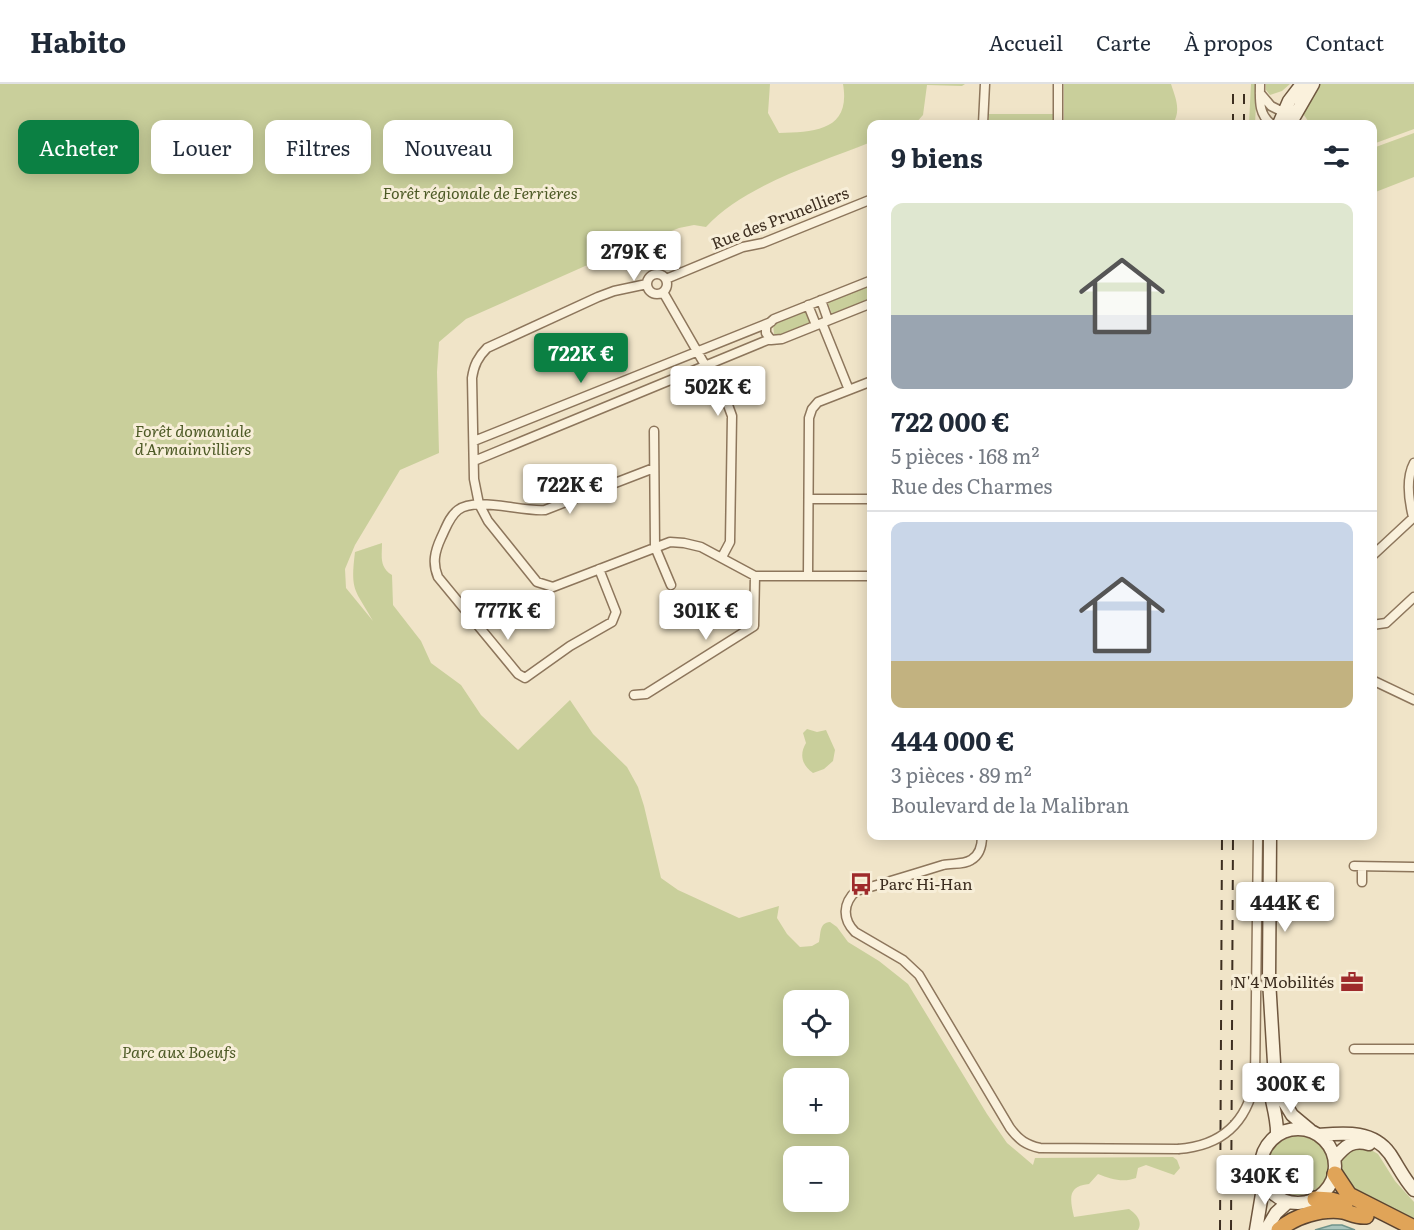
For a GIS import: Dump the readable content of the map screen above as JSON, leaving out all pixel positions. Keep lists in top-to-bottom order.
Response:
{
  "streets": {
    "street": ["Rue des Prunelliers"]
  },
  "parks": ["Forêt régionale de Ferrières", "Forêt domaniale d'Armainvilliers", "Parc aux Boeufs"],
  "places": {
    "bus stop": ["Parc Hi-Han"],
    "office": ["N'4 Mobilités"]
  },
  "page": {
    "header": "Habito",
    "nav": [
      "Accueil",
      "Carte",
      "À propos",
      "Contact"
    ],
    "chip": [
      "Acheter",
      "Louer",
      "Filtres",
      "Nouveau"
    ],
    "heading": "9 biens",
    "list": [
      {
        "name": "722 000 €",
        "note": "5 pièces · 168 m² · Rue des Charmes"
      },
      {
        "name": "444 000 €",
        "note": "3 pièces · 89 m² · Boulevard de la Malibran"
      }
    ],
    "price": [
      "279K €",
      "722K €",
      "502K €",
      "722K €",
      "777K €",
      "301K €",
      "444K €",
      "300K €",
      "340K €"
    ],
    "map_buttons": ["+", "−"]
  }
}
